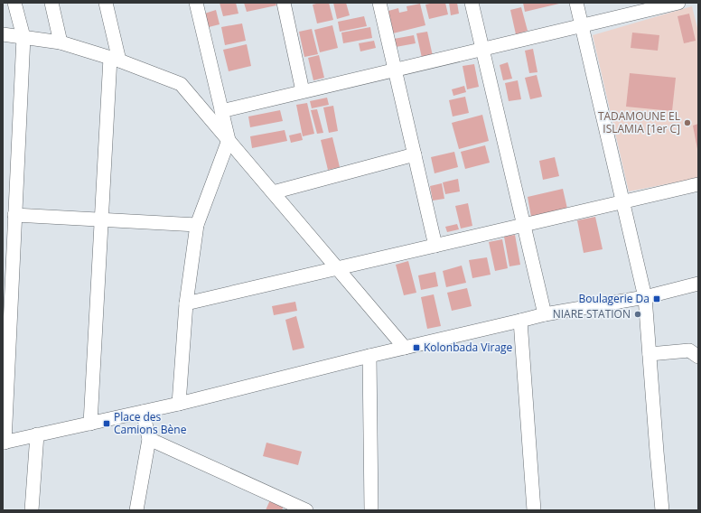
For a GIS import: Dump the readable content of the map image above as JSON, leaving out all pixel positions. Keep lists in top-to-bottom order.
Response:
{
  "places": {
    "other": ["TADAMOUNE EL ISLAMIA [1er C]", "NIARE STATION"],
    "transit": ["Boulagerie Da", "Kolonbada Virage", "Place des Camions Bène"]
  }
}
